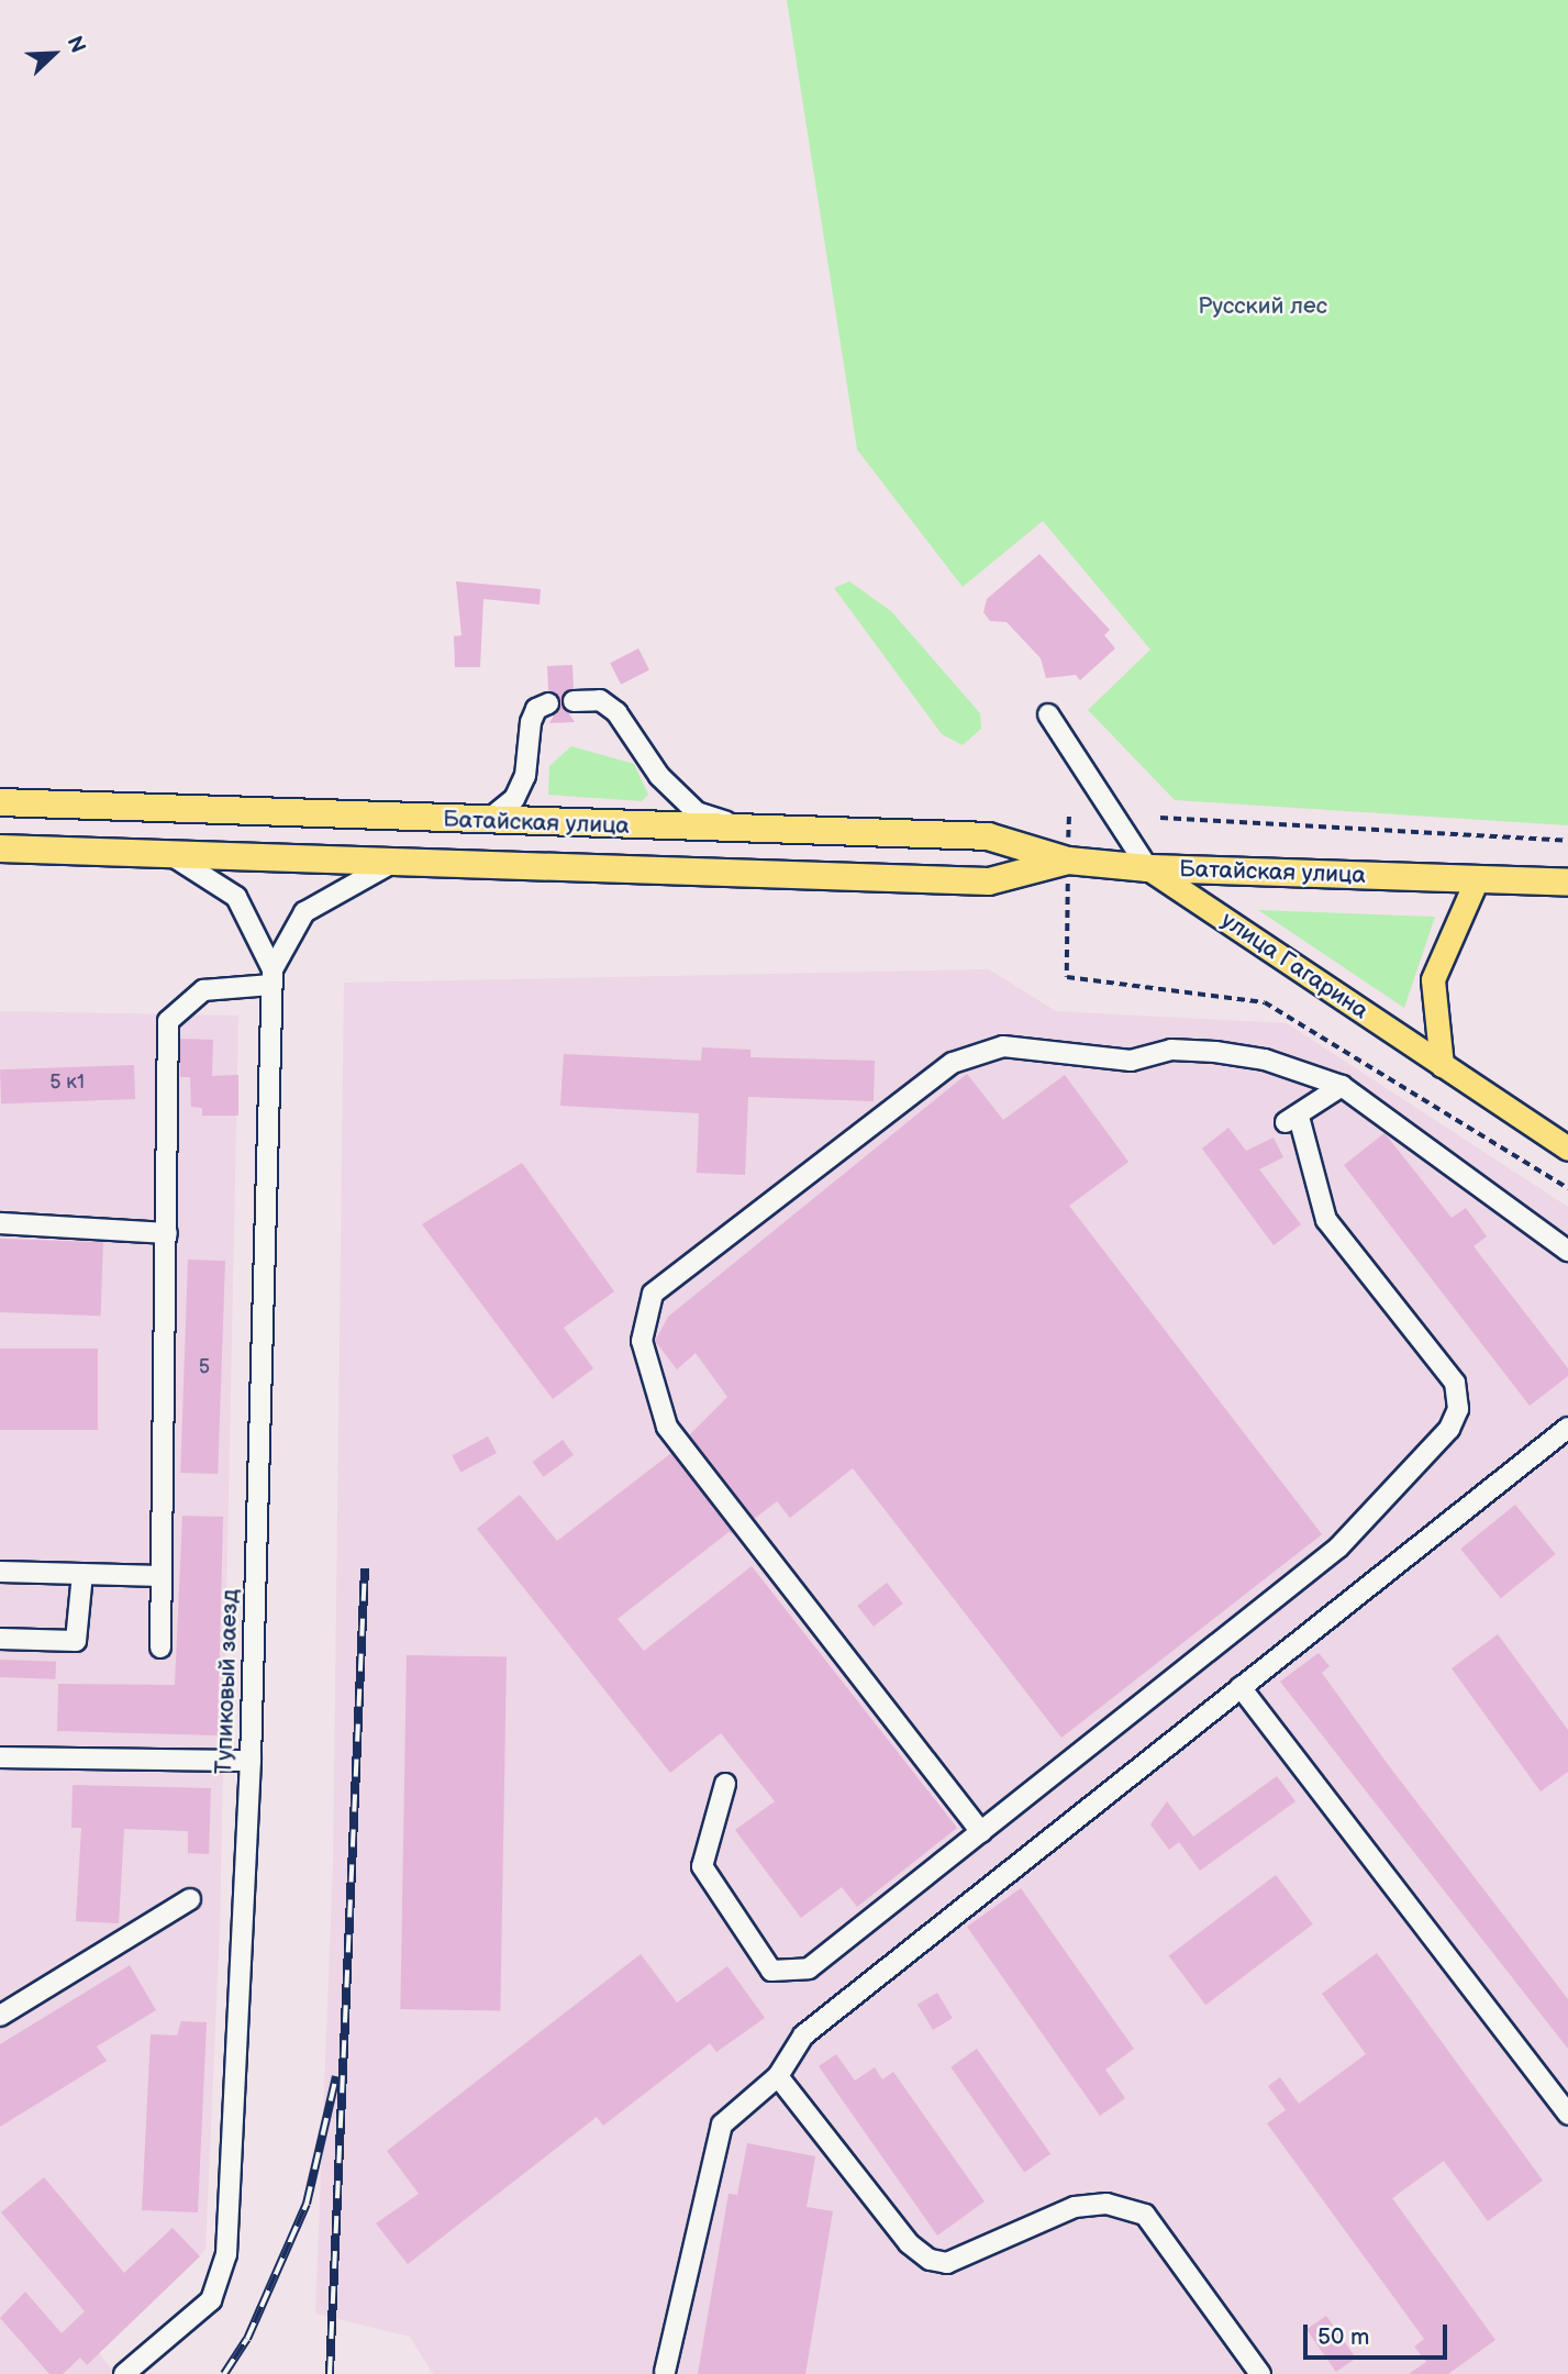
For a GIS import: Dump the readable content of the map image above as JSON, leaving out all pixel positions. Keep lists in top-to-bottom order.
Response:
{
  "streets": {
    "highway": ["Батайская улица"],
    "main road": ["улица Гагарина"],
    "street": ["Тупиковый заезд"]
  },
  "crossings": [
    ["Батайская улица", "улица Гагарина"]
  ],
  "parks": ["Русский лес"],
  "house_numbers": ["5 к1", "5"],
  "scale_bar": "50 m",
  "north": "top right"
}
